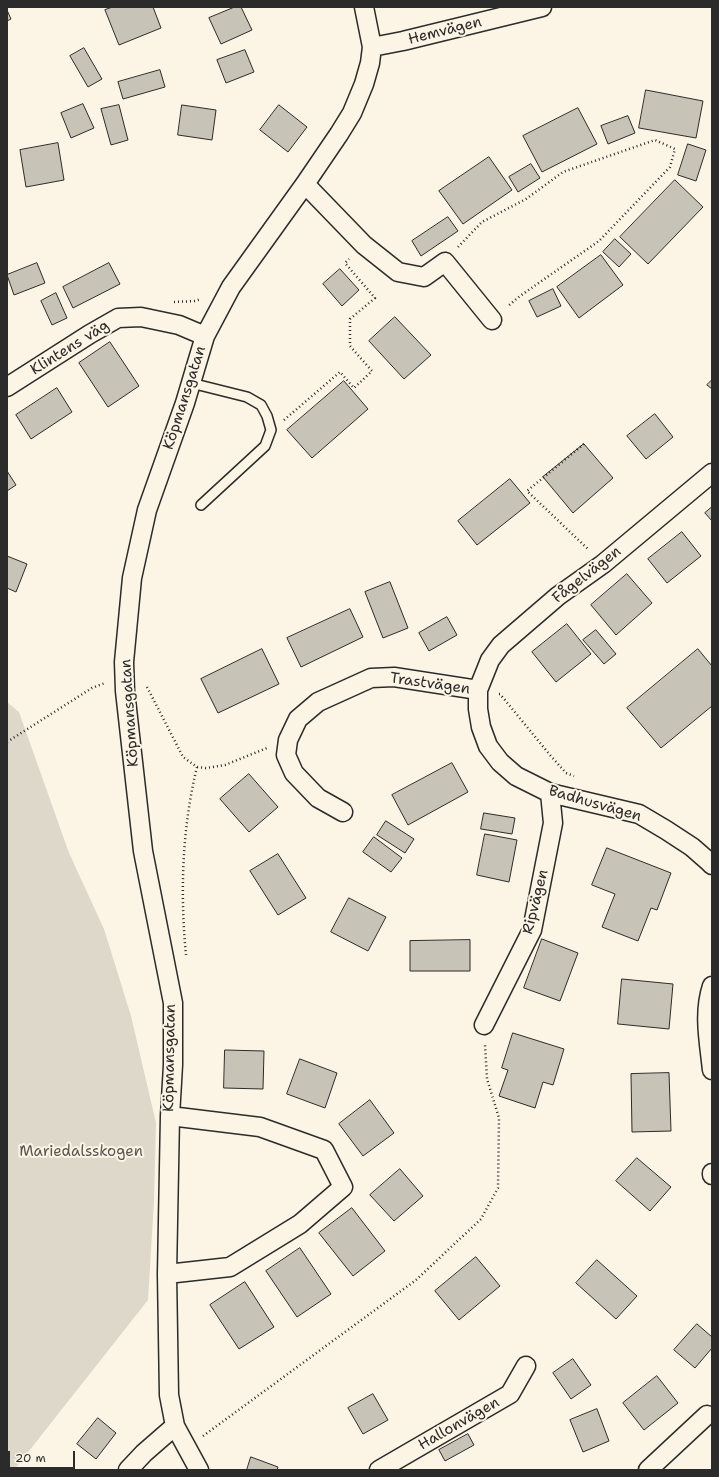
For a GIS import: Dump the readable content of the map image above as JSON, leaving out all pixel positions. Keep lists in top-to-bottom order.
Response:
{
  "streets": {
    "street": [
      "Hemvägen",
      "Klintens väg",
      "Köpmansgatan",
      "Fågelvägen",
      "Trastvägen",
      "Badhusvägen",
      "Ripvägen",
      "Hallonvägen"
    ]
  },
  "crossings": [
    ["Hemvägen", "Köpmansgatan"],
    ["Klintens väg", "Köpmansgatan"],
    ["Fågelvägen", "Trastvägen"],
    ["Fågelvägen", "Badhusvägen"],
    ["Trastvägen", "Badhusvägen"],
    ["Badhusvägen", "Ripvägen"]
  ],
  "parks": ["Mariedalsskogen"],
  "scale_bar": "20 m"
}
